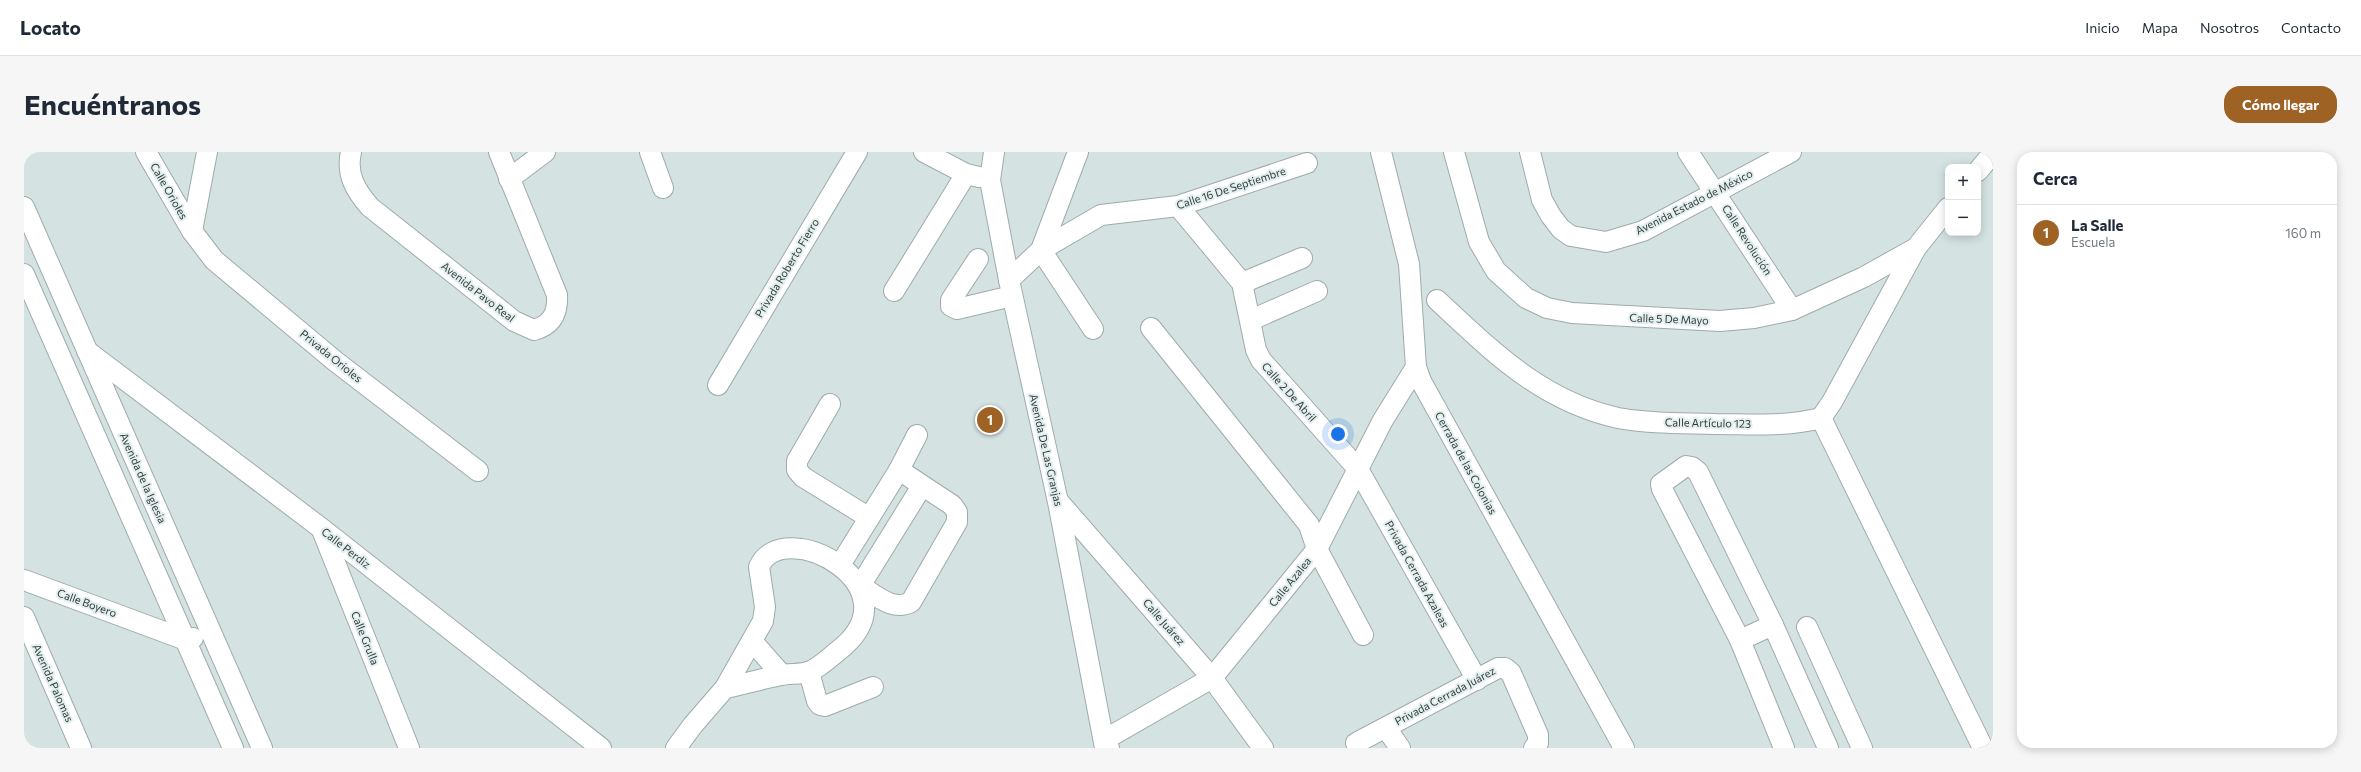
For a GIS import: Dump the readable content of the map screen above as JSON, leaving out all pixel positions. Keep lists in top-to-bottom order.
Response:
{
  "streets": {
    "street": [
      "Calle 16 De Septiembre",
      "Calle Orioles",
      "Avenida Estado de México",
      "Calle Revolución",
      "Privada Roberto Fierro",
      "Avenida Pavo Real",
      "Calle 5 De Mayo",
      "Privada Orioles",
      "Calle 2 De Abril",
      "Calle Artículo 123",
      "Avenida De Las Granjas",
      "Cerrada de las Colonias",
      "Avenida de la Iglesia",
      "Calle Perdiz",
      "Privada Cerrada Azaleas",
      "Calle Azalea",
      "Calle Boyero",
      "Calle Juárez",
      "Calle Grulla",
      "Avenida Palomas",
      "Privada Cerrada Juárez"
    ]
  },
  "crossings": [
    ["Calle 16 De Septiembre", "Calle 2 De Abril"],
    ["Calle 16 De Septiembre", "Avenida De Las Granjas"],
    ["Calle Orioles", "Privada Orioles"],
    ["Avenida Estado de México", "Calle Revolución"],
    ["Calle Revolución", "Calle 5 De Mayo"],
    ["Calle 2 De Abril", "Privada Cerrada Azaleas"],
    ["Calle 2 De Abril", "Calle Azalea"],
    ["Avenida De Las Granjas", "Calle Azalea"],
    ["Avenida De Las Granjas", "Calle Juárez"],
    ["Cerrada de las Colonias", "Calle Azalea"],
    ["Avenida de la Iglesia", "Calle Perdiz"],
    ["Calle Perdiz", "Calle Grulla"],
    ["Privada Cerrada Azaleas", "Calle Azalea"],
    ["Privada Cerrada Azaleas", "Privada Cerrada Juárez"],
    ["Calle Azalea", "Calle Juárez"]
  ],
  "page": {
    "header": "Locato",
    "nav": [
      "Inicio",
      "Mapa",
      "Nosotros",
      "Contacto"
    ],
    "buttons": "Cómo llegar",
    "title": "Encuéntranos",
    "heading": "Cerca",
    "map_buttons": ["+", "−"],
    "list": [
      {
        "mark": "1",
        "name": "La Salle",
        "note": "Escuela",
        "value": "160 m"
      }
    ],
    "pins": "1"
  }
}
